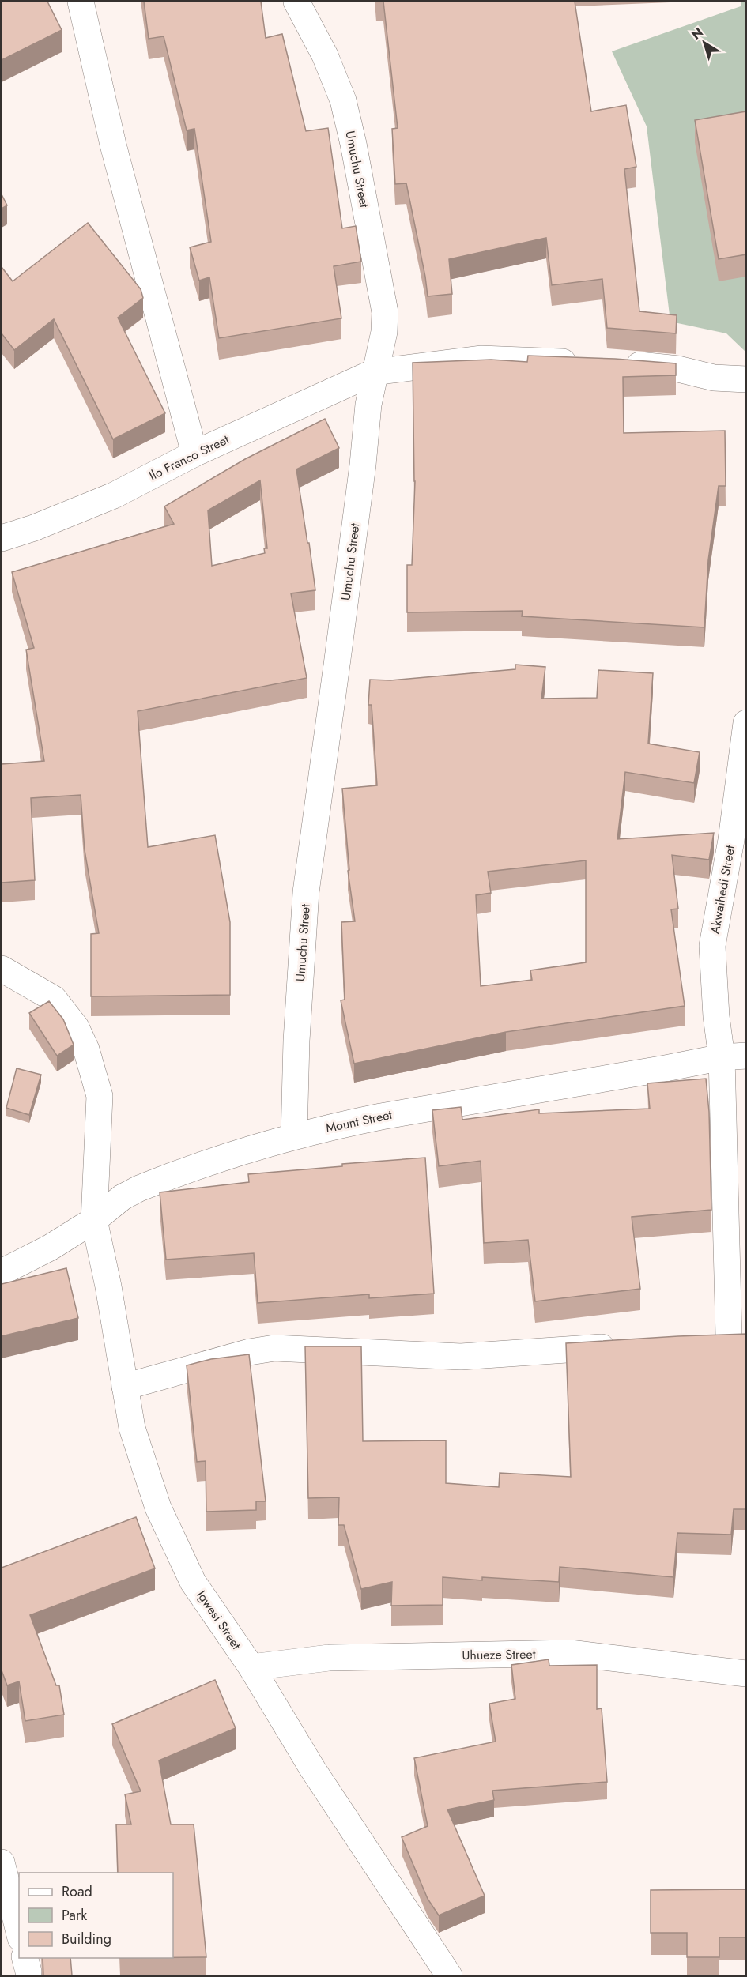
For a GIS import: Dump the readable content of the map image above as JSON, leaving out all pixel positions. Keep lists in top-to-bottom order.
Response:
{
  "streets": {
    "street": [
      "Umuchu Street",
      "Ilo Franco Street",
      "Akwaihedi Street",
      "Mount Street",
      "Igwesi Street",
      "Uhueze Street"
    ]
  },
  "crossings": [
    ["Umuchu Street", "Ilo Franco Street"],
    ["Umuchu Street", "Mount Street"],
    ["Akwaihedi Street", "Mount Street"],
    ["Mount Street", "Igwesi Street"],
    ["Igwesi Street", "Uhueze Street"]
  ],
  "legend": ["Road", "Park", "Building"],
  "north": "top left"
}
